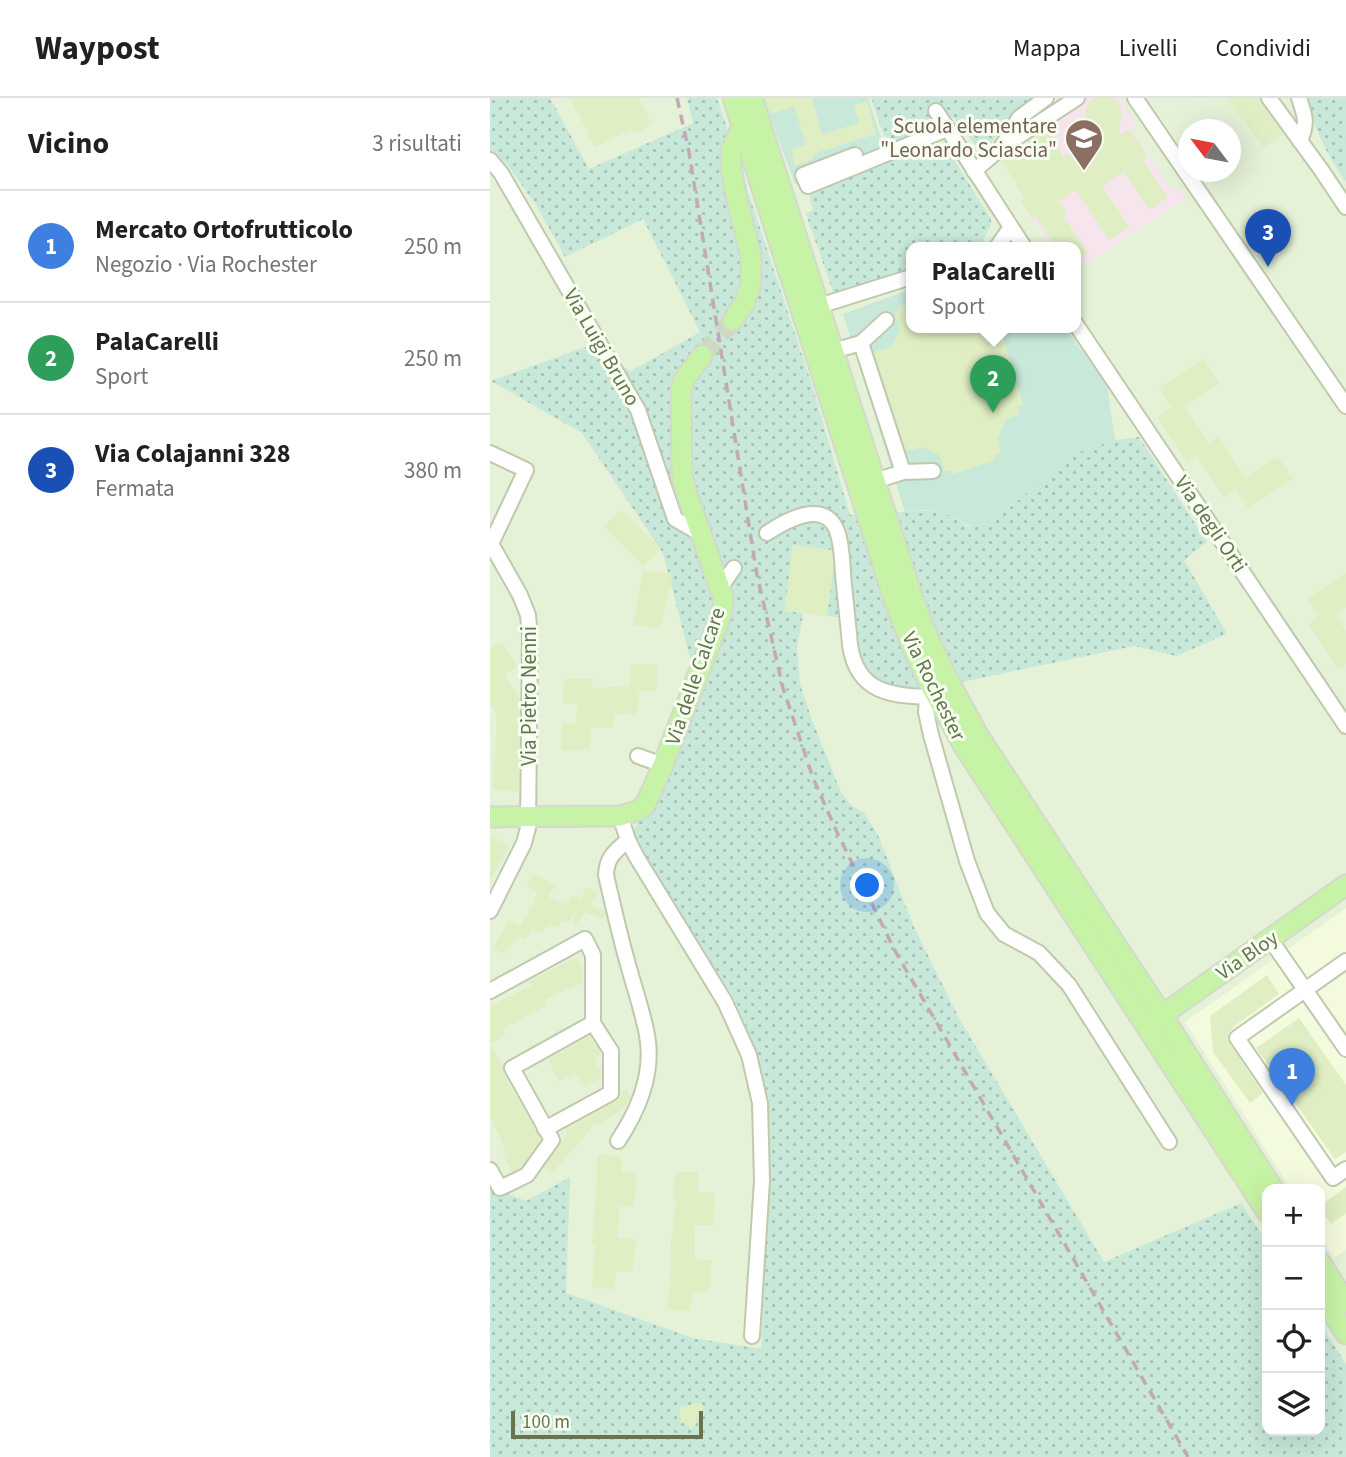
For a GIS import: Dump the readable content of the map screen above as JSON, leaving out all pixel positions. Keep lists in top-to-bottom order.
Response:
{
  "streets": {
    "main road": ["Via delle Calcare", "Via Rochester", "Via Bloy"],
    "street": ["Via Luigi Bruno", "Via degli Orti", "Via Pietro Nenni"]
  },
  "crossings": [
    ["Via Luigi Bruno", "Via delle Calcare"],
    ["Via Rochester", "Via Bloy"]
  ],
  "places": {
    "school or university": ["Scuola elementare \"Leonardo Sciascia\""]
  },
  "scale_bar": "100 m",
  "north": "top left",
  "page": {
    "header": "Waypost",
    "nav": ["Mappa", "Livelli", "Condividi"],
    "heading": ["Vicino", "3 risultati"],
    "list": [
      {
        "mark": "1",
        "name": "Mercato Ortofrutticolo",
        "note": "Negozio · Via Rochester",
        "value": "250 m"
      },
      {
        "mark": "2",
        "name": "PalaCarelli",
        "note": "Sport",
        "value": "250 m"
      },
      {
        "mark": "3",
        "name": "Via Colajanni 328",
        "note": "Fermata",
        "value": "380 m"
      }
    ],
    "pins": ["3", "2", "1"],
    "popup": ["PalaCarelli", "Sport"],
    "map_buttons": ["+", "−"],
    "scale": "100 m"
  }
}
